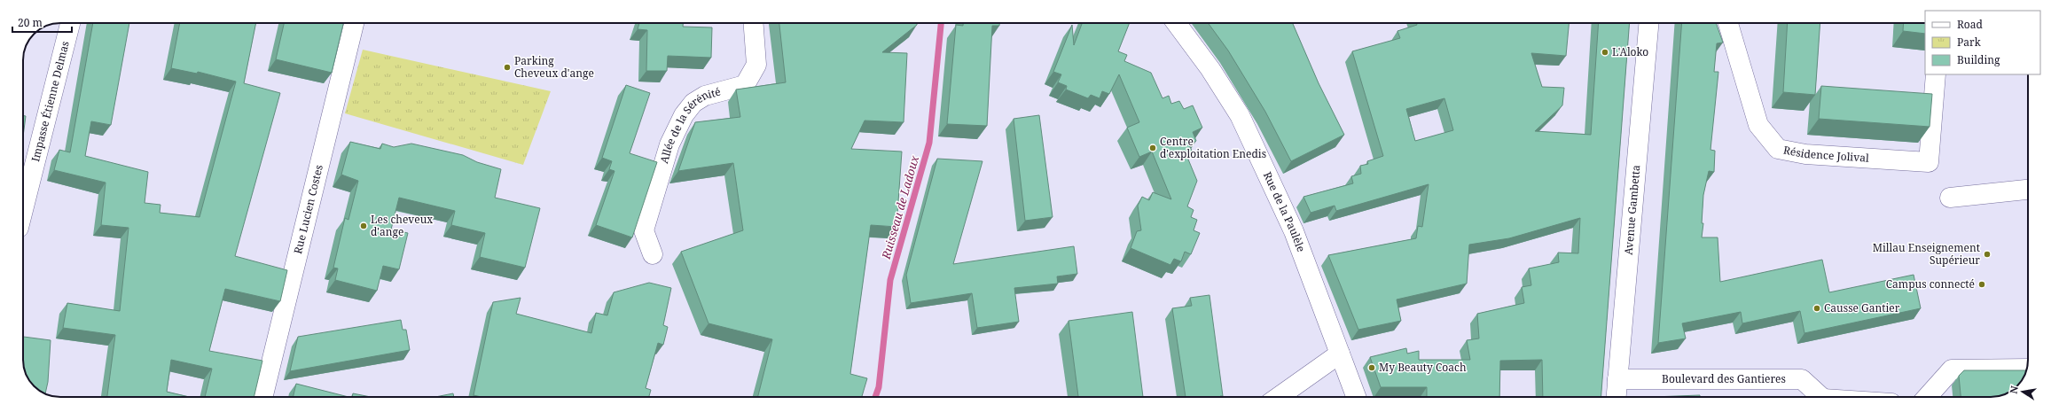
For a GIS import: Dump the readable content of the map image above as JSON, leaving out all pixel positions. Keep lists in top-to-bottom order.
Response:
{
  "streets": {
    "street": [
      "Impasse Étienne Delmas",
      "Allée de la Sérénité",
      "Résidence Jolival",
      "Rue Lucien Costes",
      "Avenue Gambetta",
      "Rue de la Paulèle",
      "Boulevard des Gantieres"
    ]
  },
  "crossings": [
    ["Avenue Gambetta", "Boulevard des Gantieres"]
  ],
  "water": ["Ruisseau de Ladoux"],
  "places": [
    "L'Aloko",
    "Parking Cheveux d'ange",
    "Centre d'exploitation Enedis",
    "Les cheveux d'ange",
    "Millau Enseignement Supérieur",
    "Campus connecté",
    "Causse Gantier",
    "My Beauty Coach"
  ],
  "legend": ["Road", "Park", "Building"],
  "scale_bar": "20 m",
  "north": "left"
}
